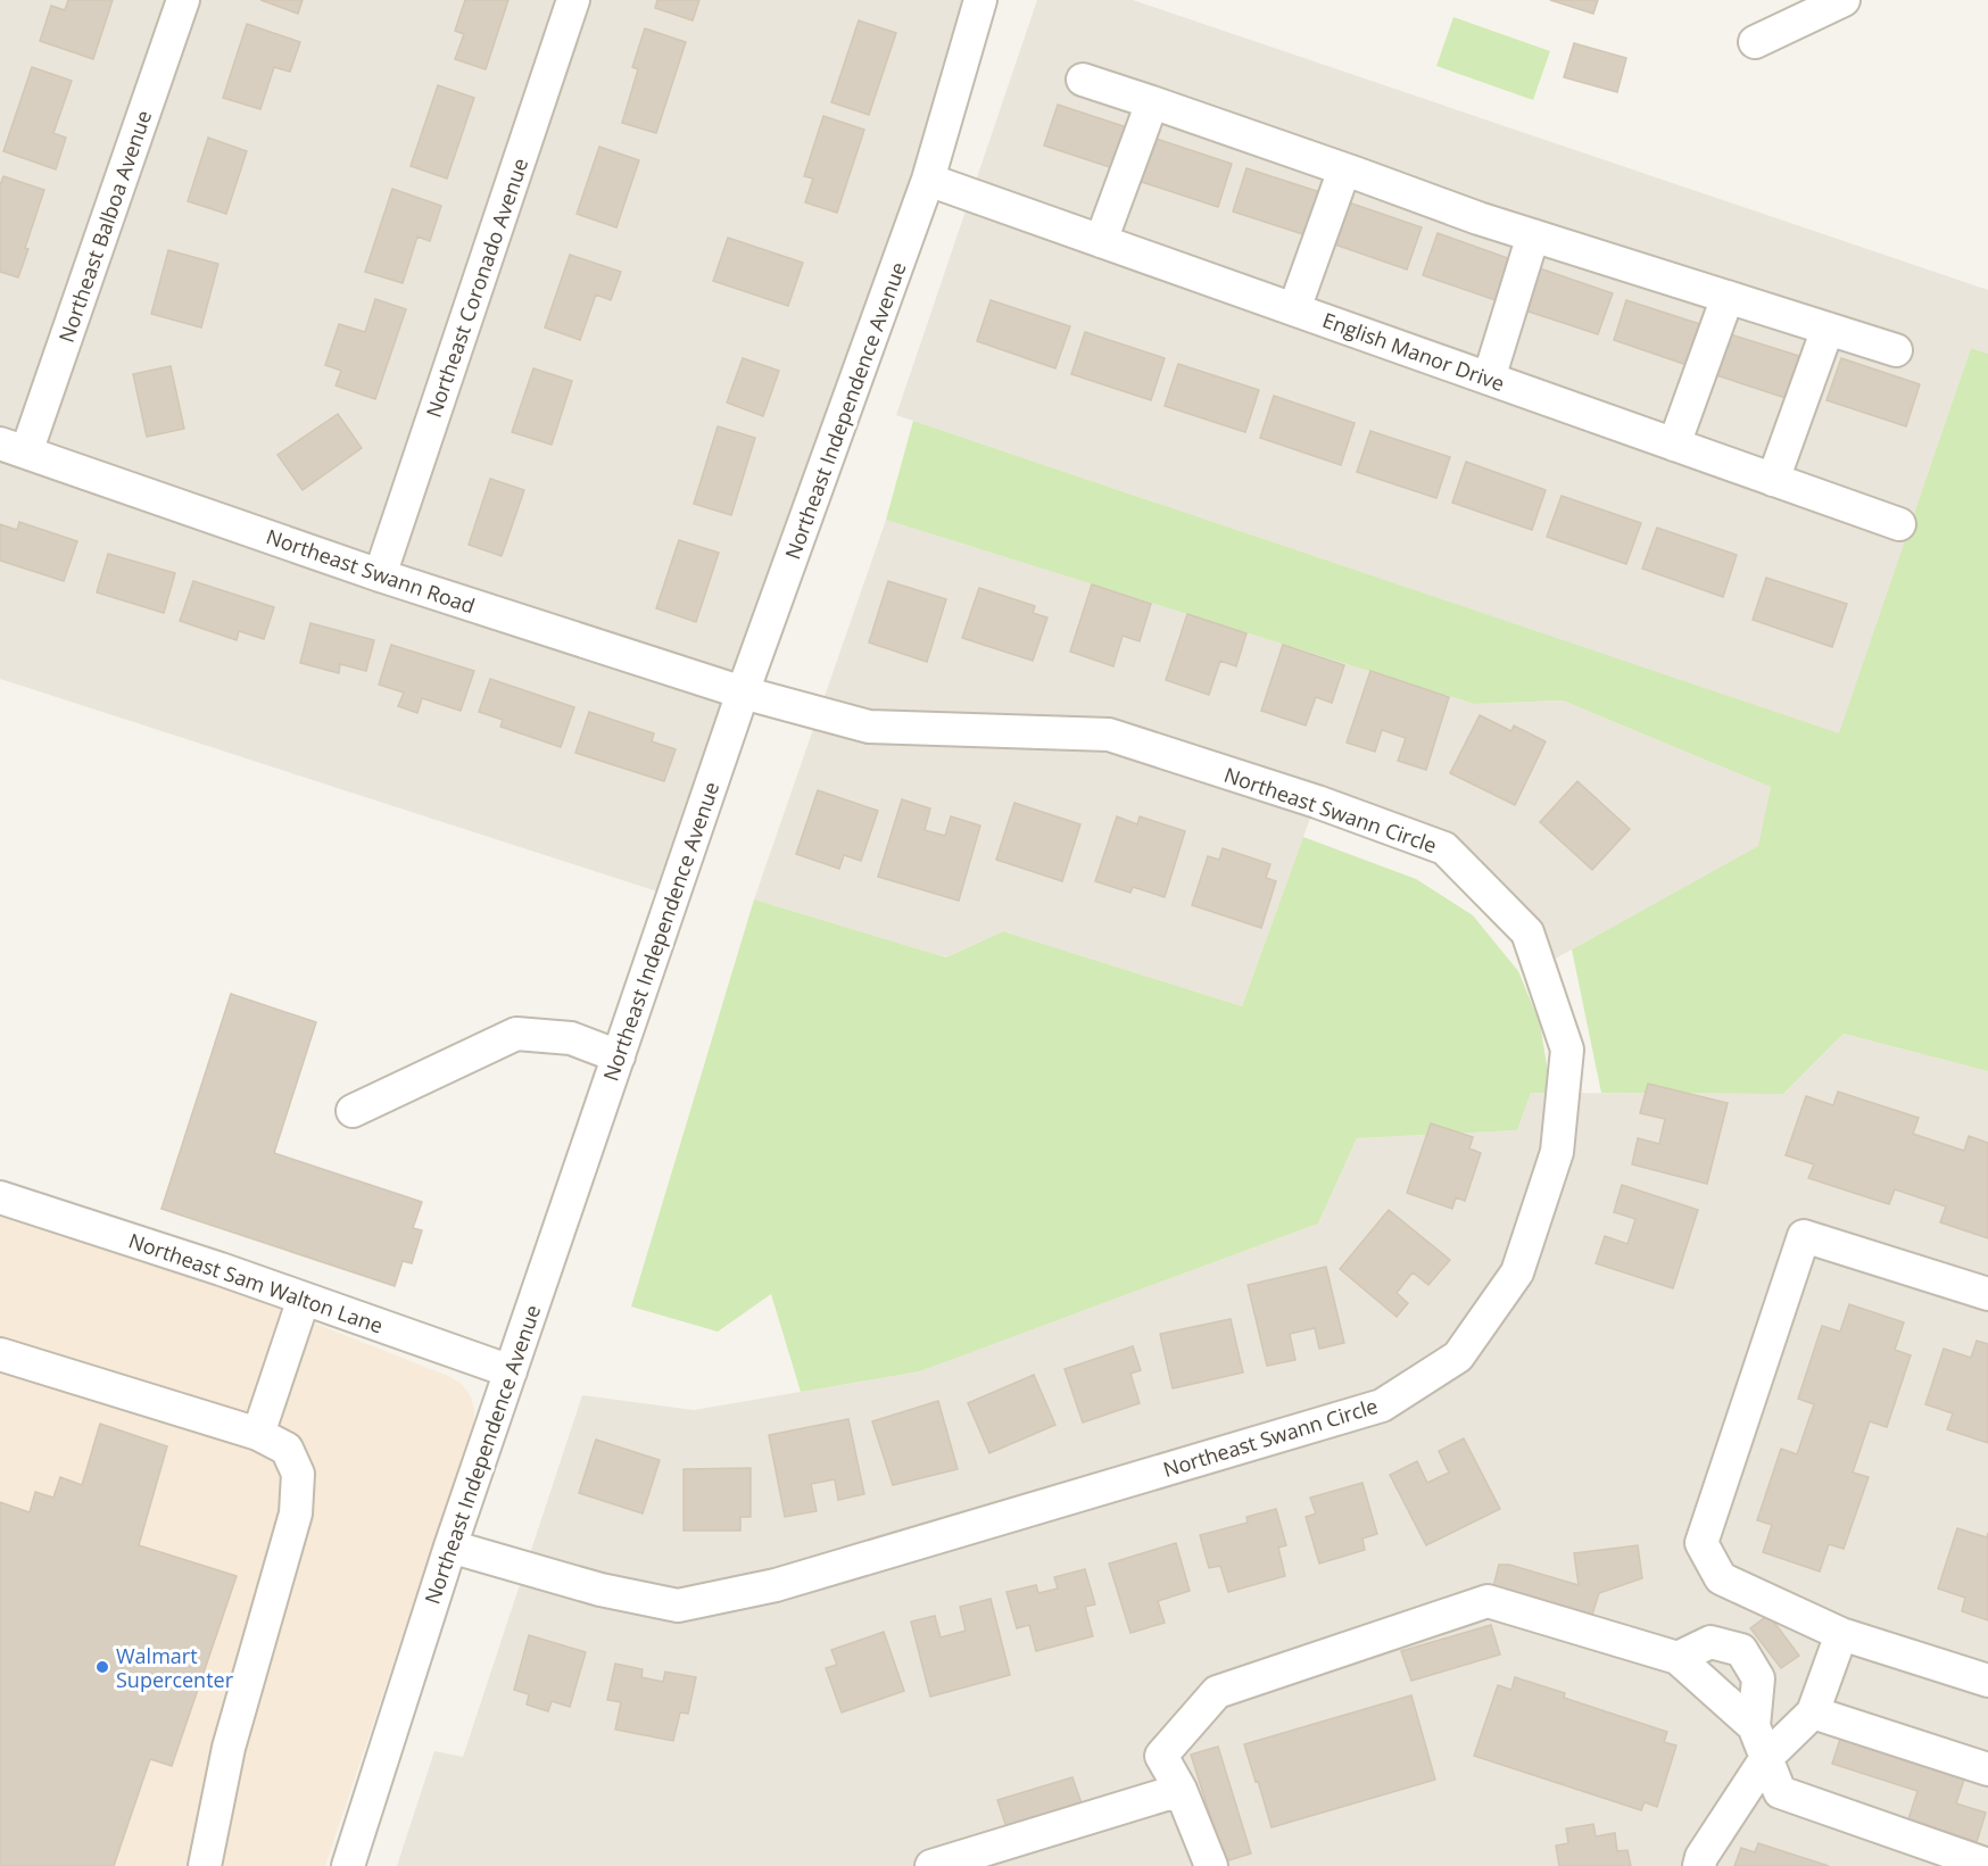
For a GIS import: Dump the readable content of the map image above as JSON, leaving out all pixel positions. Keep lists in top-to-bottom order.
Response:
{
  "streets": {
    "street": [
      "Northeast Balboa Avenue",
      "Northeast Coronado Avenue",
      "English Manor Drive",
      "Northeast Independence Avenue",
      "Northeast Swann Road",
      "Northeast Swann Circle",
      "Northeast Sam Walton Lane"
    ]
  },
  "crossings": [
    ["Northeast Balboa Avenue", "Northeast Swann Road"],
    ["Northeast Coronado Avenue", "Northeast Swann Road"],
    ["English Manor Drive", "Northeast Independence Avenue"],
    ["Northeast Independence Avenue", "Northeast Swann Road"],
    ["Northeast Independence Avenue", "Northeast Swann Circle"],
    ["Northeast Independence Avenue", "Northeast Sam Walton Lane"],
    ["Northeast Swann Road", "Northeast Swann Circle"]
  ],
  "places": ["Walmart Supercenter"]
}
